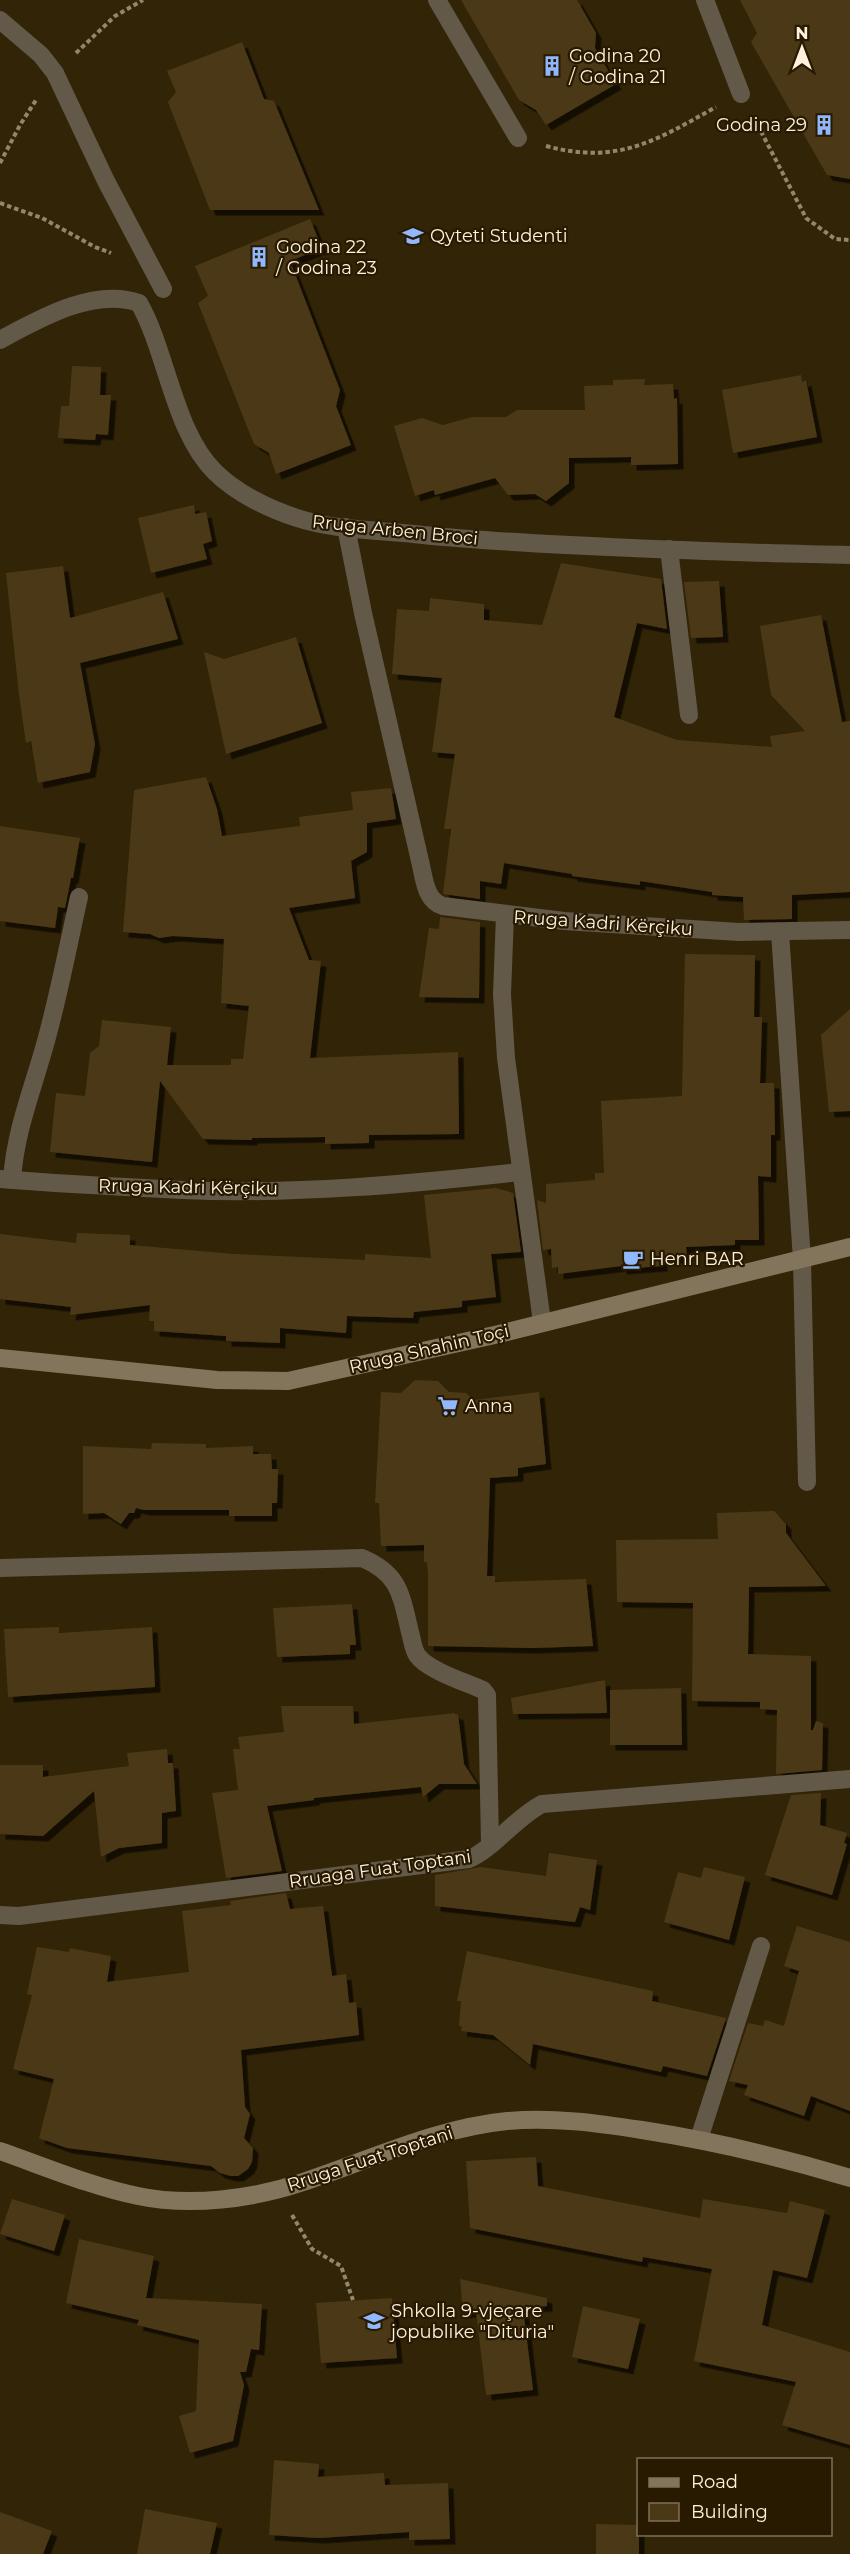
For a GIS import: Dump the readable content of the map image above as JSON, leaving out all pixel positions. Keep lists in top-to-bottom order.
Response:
{
  "streets": {
    "street": [
      "Rruga Arben Broci",
      "Rruga Kadri Kërçiku",
      "Rruga Shahin Toçi",
      "Rruaga Fuat Toptani",
      "Rruga Fuat Toptani"
    ]
  },
  "crossings": [
    ["Rruga Kadri Kërçiku", "Rruga Shahin Toçi"]
  ],
  "places": {
    "building": ["Godina 20 / Godina 21", "Godina 29", "Godina 22 / Godina 23"],
    "school or university": ["Qyteti Studenti", "Shkolla 9-vjeçare jopublike \"Dituria\""],
    "cafe": ["Henri BAR"],
    "supermarket": ["Anna"]
  },
  "legend": ["Road", "Building"],
  "north": "top"
}
